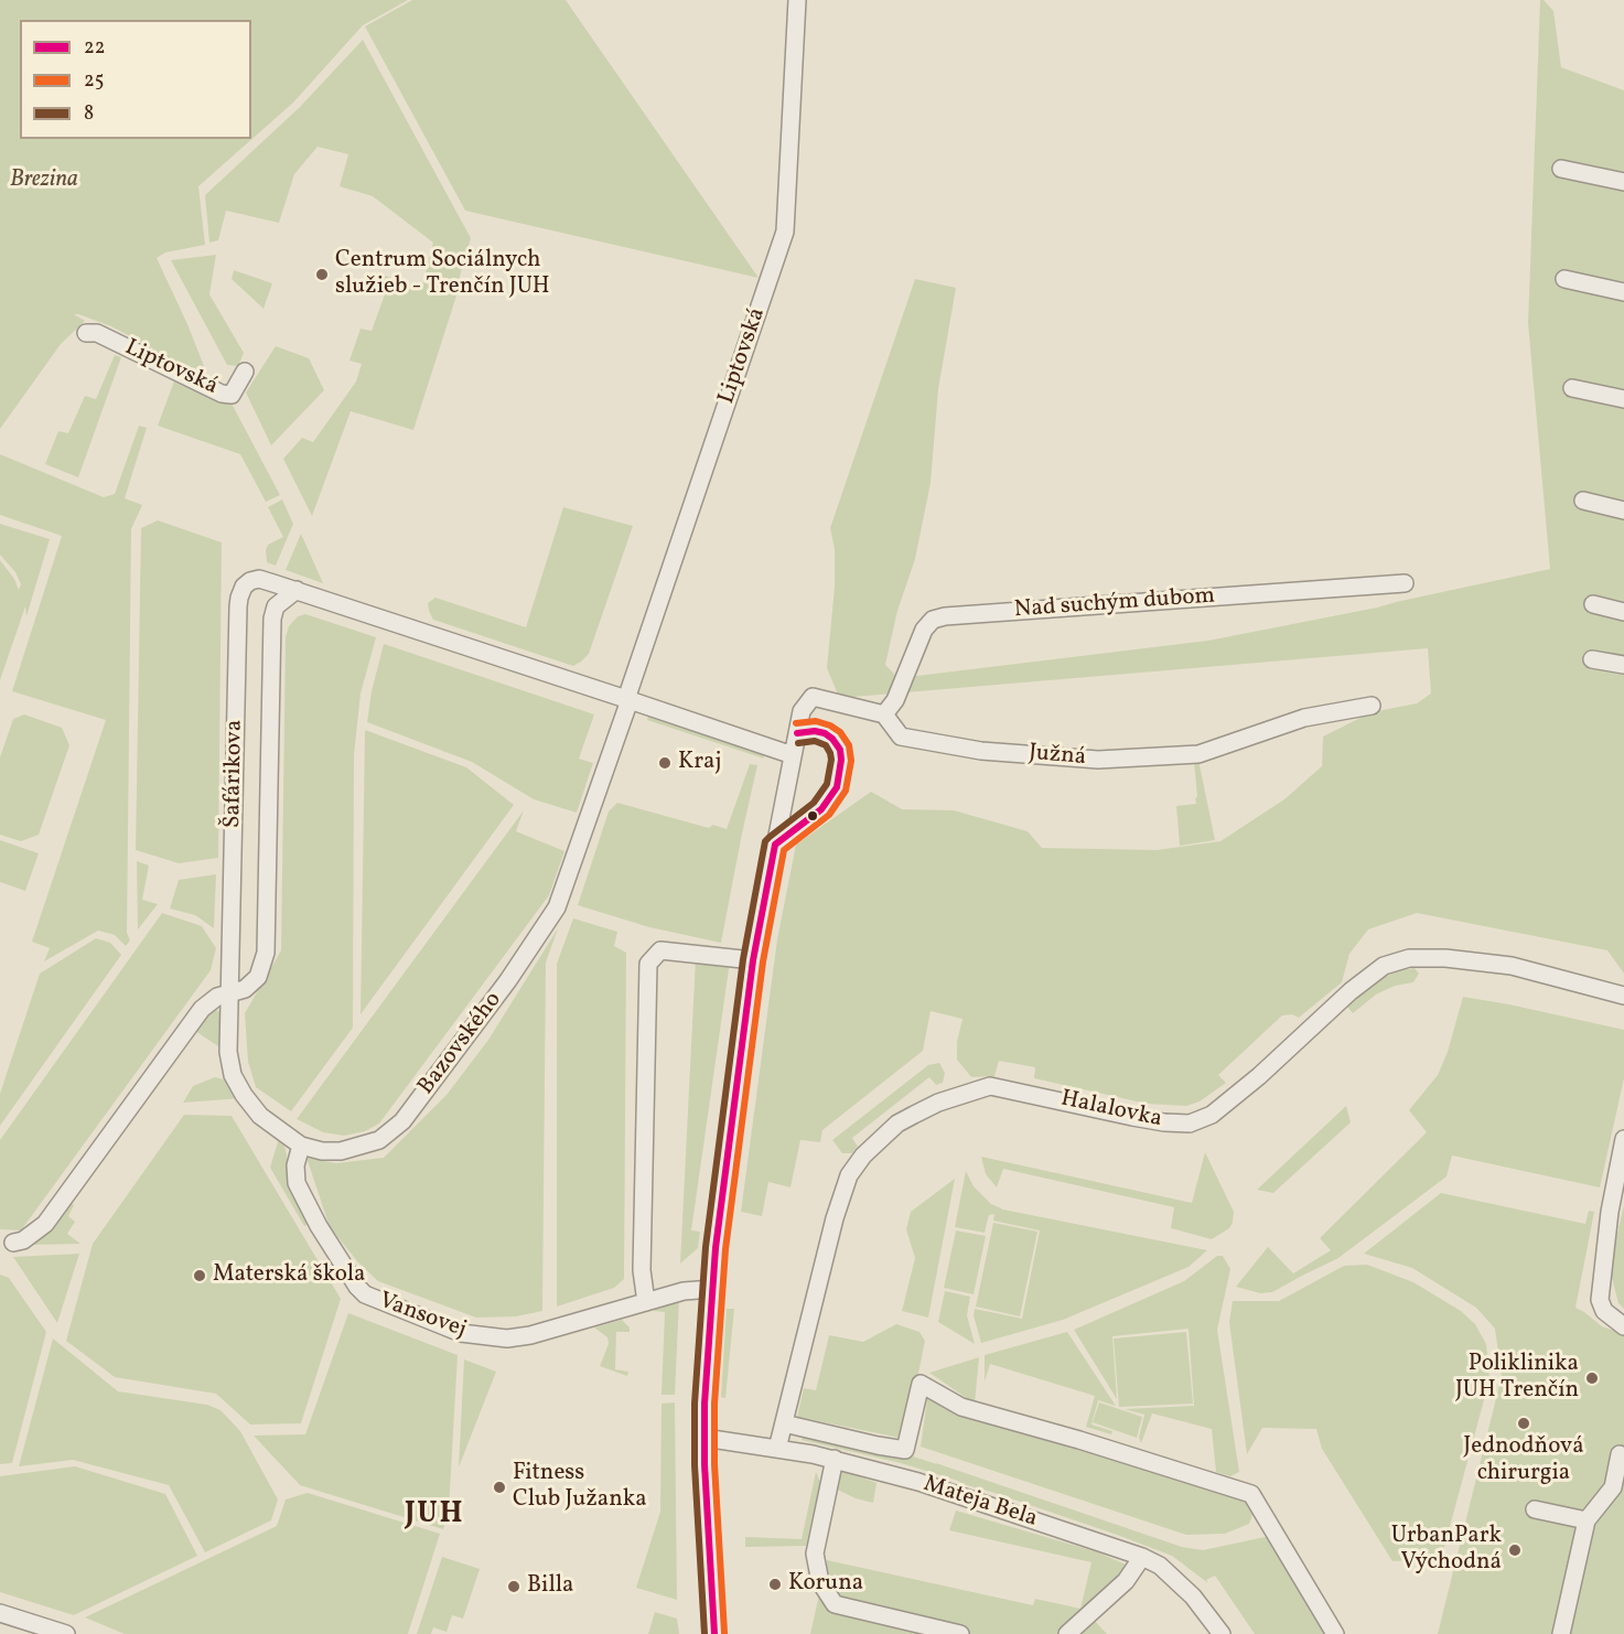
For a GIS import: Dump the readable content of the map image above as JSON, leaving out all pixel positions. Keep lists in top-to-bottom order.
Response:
{
  "streets": {
    "street": [
      "Liptovská",
      "Nad suchým dubom",
      "Južná",
      "Šafárikova",
      "Bazovského",
      "Halalovka",
      "Vansovej",
      "Mateja Bela"
    ]
  },
  "crossings": [
    ["Liptovská", "Bazovského"],
    ["Nad suchým dubom", "Južná"],
    ["Šafárikova", "Bazovského"],
    ["Bazovského", "Vansovej"],
    ["Halalovka", "Mateja Bela"]
  ],
  "districts": ["JUH"],
  "parks": ["Brezina"],
  "places": [
    "Centrum Sociálnych služieb - Trenčín JUH",
    "Kraj",
    "Materská škola",
    "Poliklinika JUH Trenčín",
    "Jednodňová chirurgia",
    "Fitness Club Južanka",
    "UrbanPark Východná",
    "Koruna",
    "Billa"
  ],
  "lines": ["transit line 25", "transit line 22", "transit line 8"],
  "legend": ["22", "25", "8"]
}
